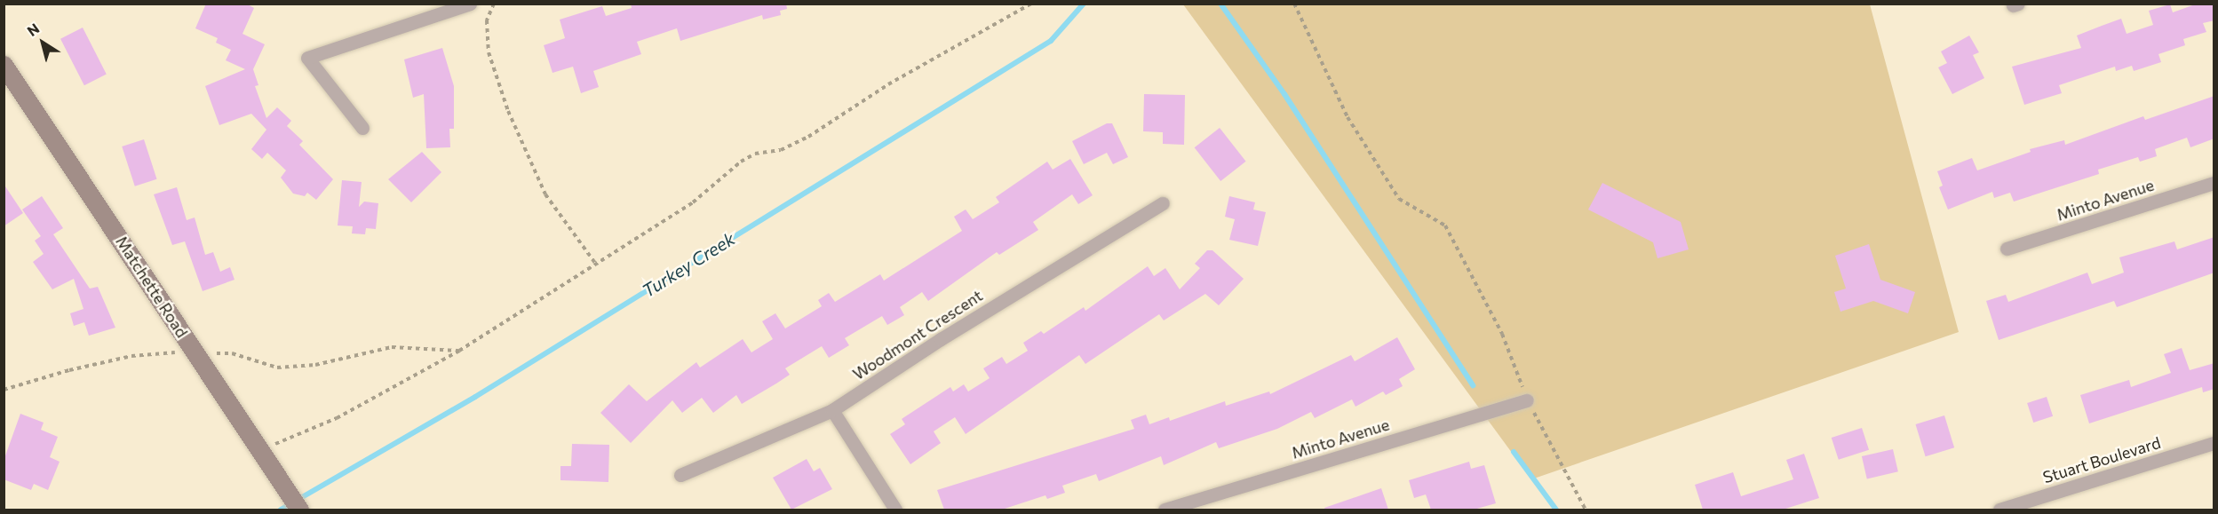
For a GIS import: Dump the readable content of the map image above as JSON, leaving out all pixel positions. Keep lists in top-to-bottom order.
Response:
{
  "streets": {
    "street": [
      "Minto Avenue",
      "Matchette Road",
      "Woodmont Crescent",
      "Stuart Boulevard"
    ]
  },
  "water": ["Turkey Creek"],
  "north": "top left"
}
